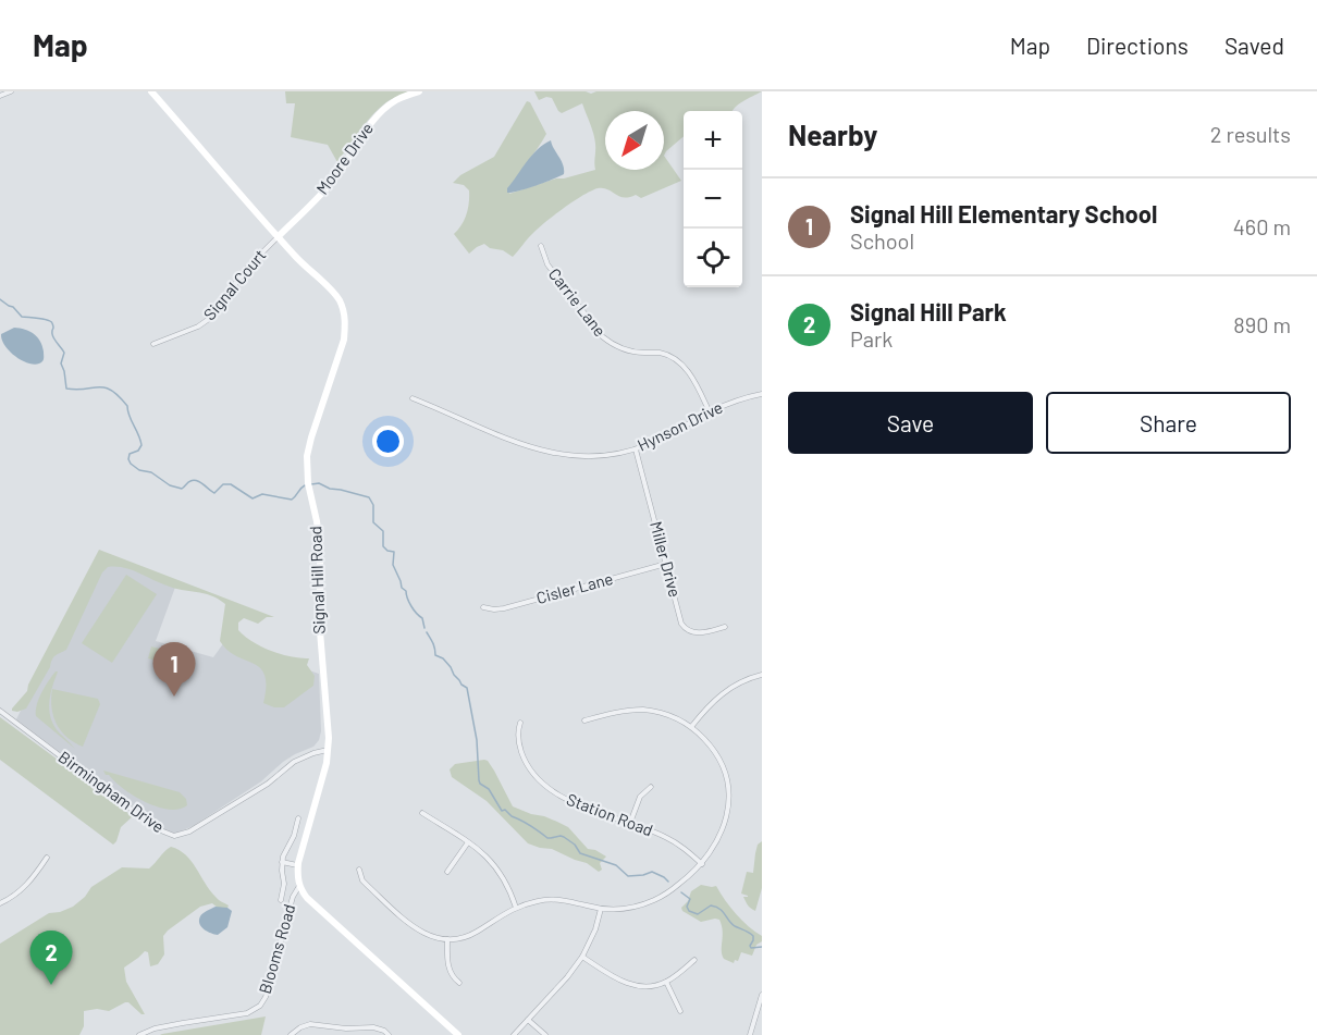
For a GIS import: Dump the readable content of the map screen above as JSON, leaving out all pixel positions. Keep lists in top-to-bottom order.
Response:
{
  "streets": {
    "main road": ["Moore Drive", "Signal Hill Road"],
    "street": [
      "Signal Court",
      "Carrie Lane",
      "Hynson Drive",
      "Miller Drive",
      "Cisler Lane",
      "Birmingham Drive",
      "Station Road",
      "Blooms Road"
    ]
  },
  "crossings": [
    ["Moore Drive", "Signal Court"],
    ["Moore Drive", "Signal Hill Road"],
    ["Signal Court", "Signal Hill Road"],
    ["Carrie Lane", "Hynson Drive"],
    ["Hynson Drive", "Miller Drive"],
    ["Miller Drive", "Cisler Lane"],
    ["Signal Hill Road", "Birmingham Drive"],
    ["Signal Hill Road", "Blooms Road"]
  ],
  "north": "bottom left",
  "page": {
    "header": "Map",
    "nav": ["Map", "Directions", "Saved"],
    "heading": ["Nearby", "2 results"],
    "map_buttons": ["+", "−"],
    "list": [
      {
        "mark": "1",
        "name": "Signal Hill Elementary School",
        "note": "School",
        "value": "460 m"
      },
      {
        "mark": "2",
        "name": "Signal Hill Park",
        "note": "Park",
        "value": "890 m"
      }
    ],
    "buttons": ["Save", "Share"],
    "pins": ["1", "2"]
  }
}
